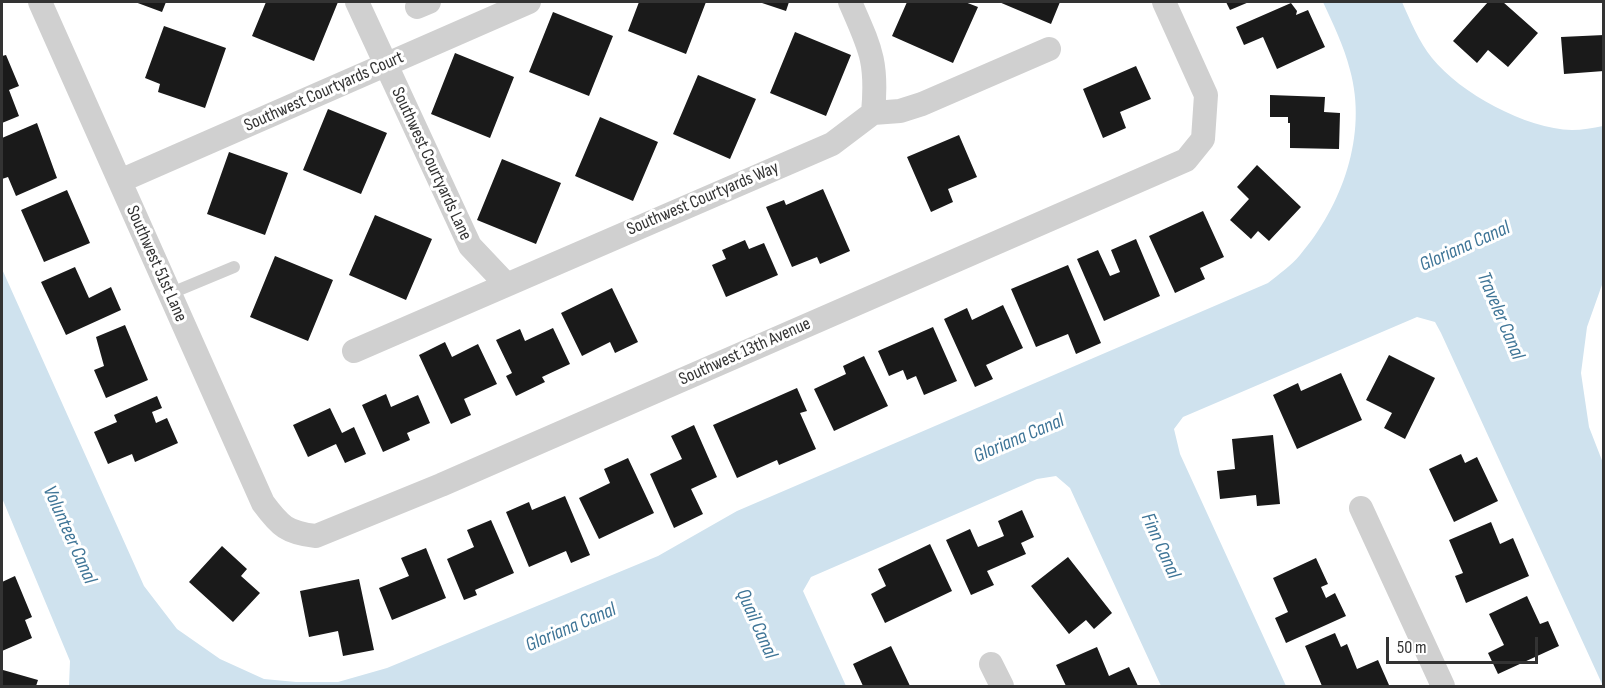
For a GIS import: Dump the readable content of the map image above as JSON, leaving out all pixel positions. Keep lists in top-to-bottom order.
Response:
{
  "streets": {
    "street": [
      "Southwest Courtyards Court",
      "Southwest Courtyards Lane",
      "Southwest Courtyards Way",
      "Southwest 51st Lane",
      "Southwest 13th Avenue"
    ]
  },
  "crossings": [
    ["Southwest Courtyards Court", "Southwest Courtyards Lane"],
    ["Southwest Courtyards Court", "Southwest 51st Lane"],
    ["Southwest Courtyards Lane", "Southwest Courtyards Way"],
    ["Southwest 51st Lane", "Southwest 13th Avenue"]
  ],
  "water": [
    "Gloriana Canal",
    "Traveler Canal",
    "Volunteer Canal",
    "Finn Canal",
    "Quail Canal"
  ],
  "scale_bar": "50 m"
}
